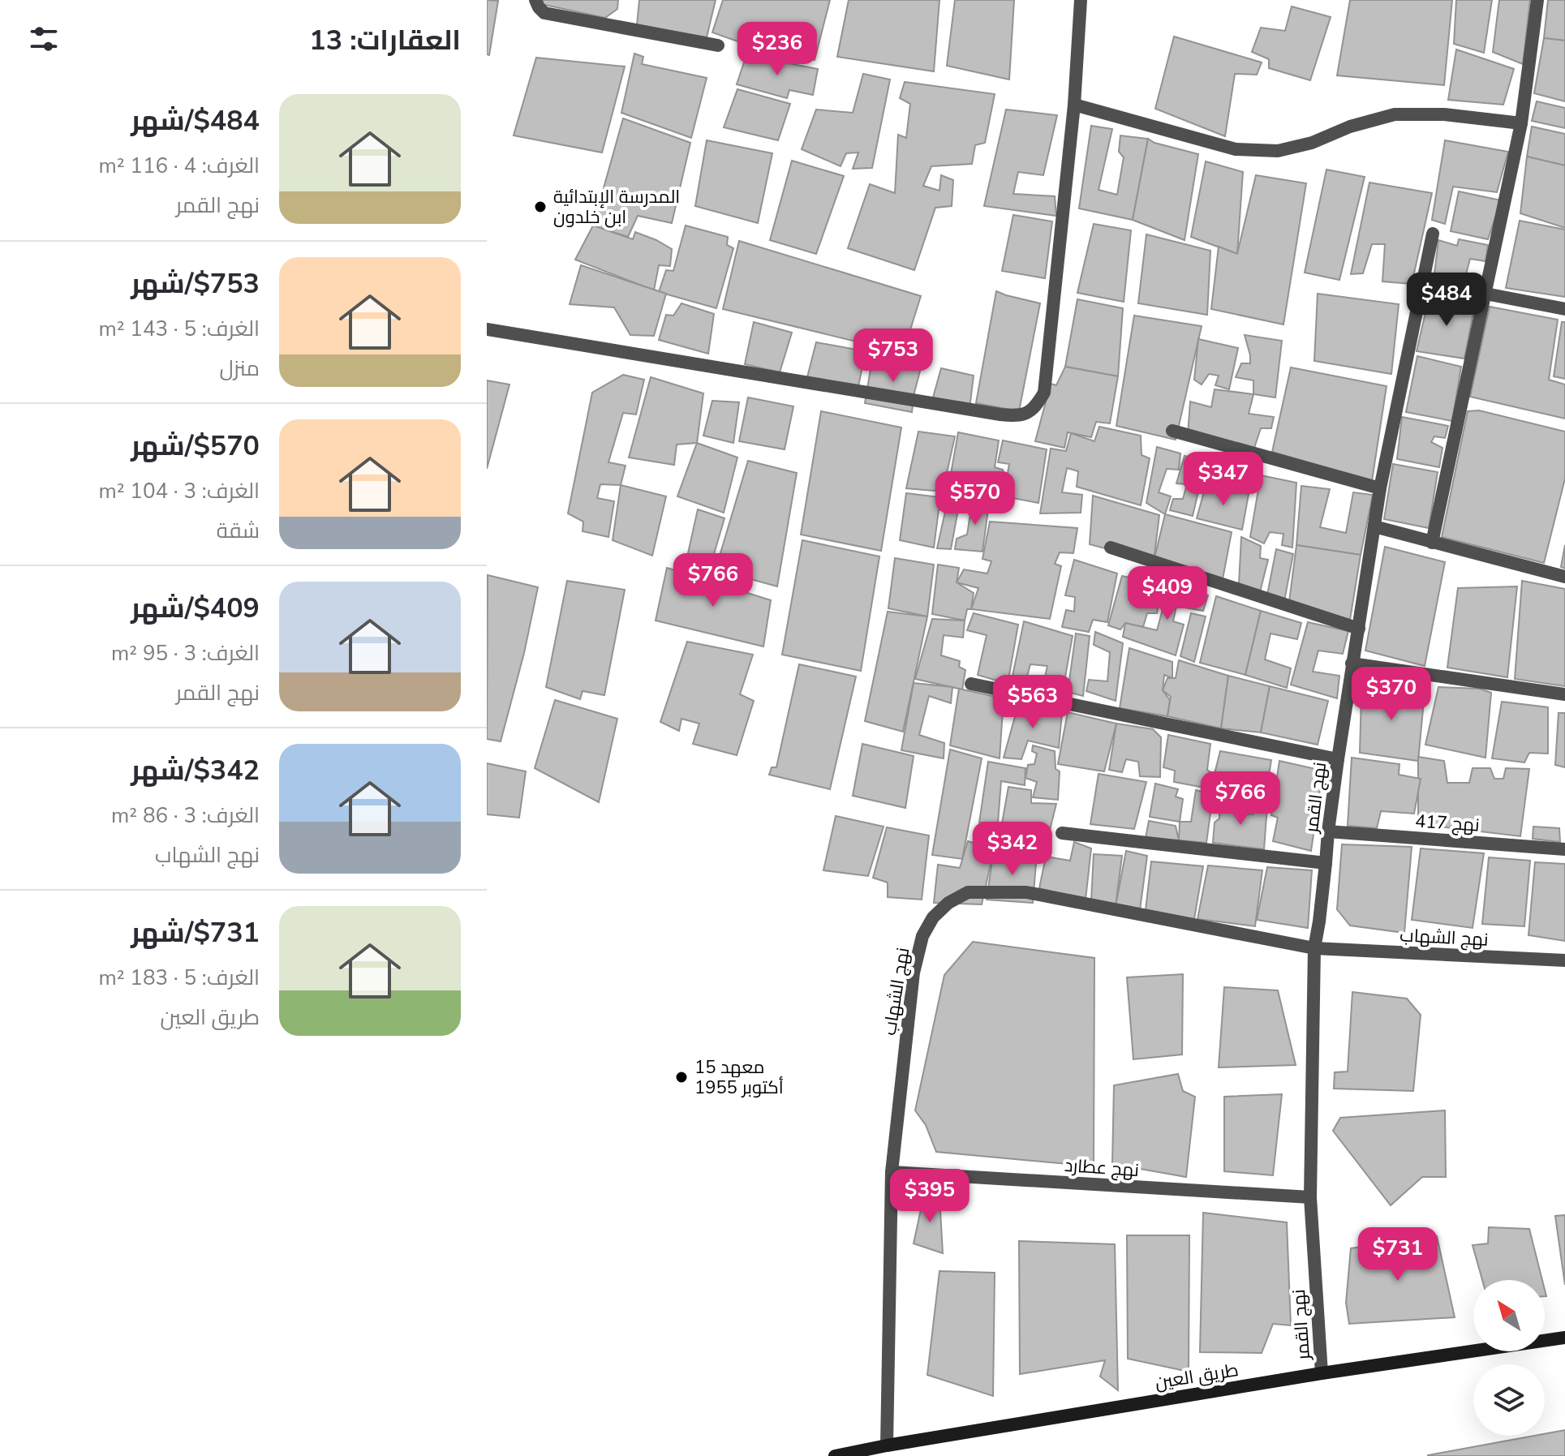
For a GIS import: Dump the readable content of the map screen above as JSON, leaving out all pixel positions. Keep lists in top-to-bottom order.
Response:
{
  "streets": {
    "main road": ["طريق العين"],
    "street": [
      "نهج القمر",
      "نهج 417",
      "نهج الشهاب",
      "نهج عطارد"
    ]
  },
  "crossings": [
    ["نهج القمر", "نهج 417"],
    ["نهج القمر", "نهج الشهاب"],
    ["نهج القمر", "نهج عطارد"],
    ["نهج القمر", "طريق العين"],
    ["نهج الشهاب", "نهج عطارد"],
    ["نهج الشهاب", "طريق العين"]
  ],
  "places": ["المدرسة الإبتدائية ابن خلدون", "معهد 15 أكتوبر 1955"],
  "north": "top left",
  "page": {
    "heading": "العقارات: 13",
    "price": [
      "$236",
      "$484",
      "$753",
      "$347",
      "$570",
      "$766",
      "$409",
      "$370",
      "$563",
      "$766",
      "$342",
      "$395",
      "$731"
    ],
    "list": [
      {
        "name": "$484/شهر",
        "note": "الغرف: 4 · 116 m² · نهج القمر"
      },
      {
        "name": "$753/شهر",
        "note": "الغرف: 5 · 143 m² · منزل"
      },
      {
        "name": "$570/شهر",
        "note": "الغرف: 3 · 104 m² · شقة"
      },
      {
        "name": "$409/شهر",
        "note": "الغرف: 3 · 95 m² · نهج القمر"
      },
      {
        "name": "$342/شهر",
        "note": "الغرف: 3 · 86 m² · نهج الشهاب"
      },
      {
        "name": "$731/شهر",
        "note": "الغرف: 5 · 183 m² · طريق العين"
      }
    ]
  }
}
